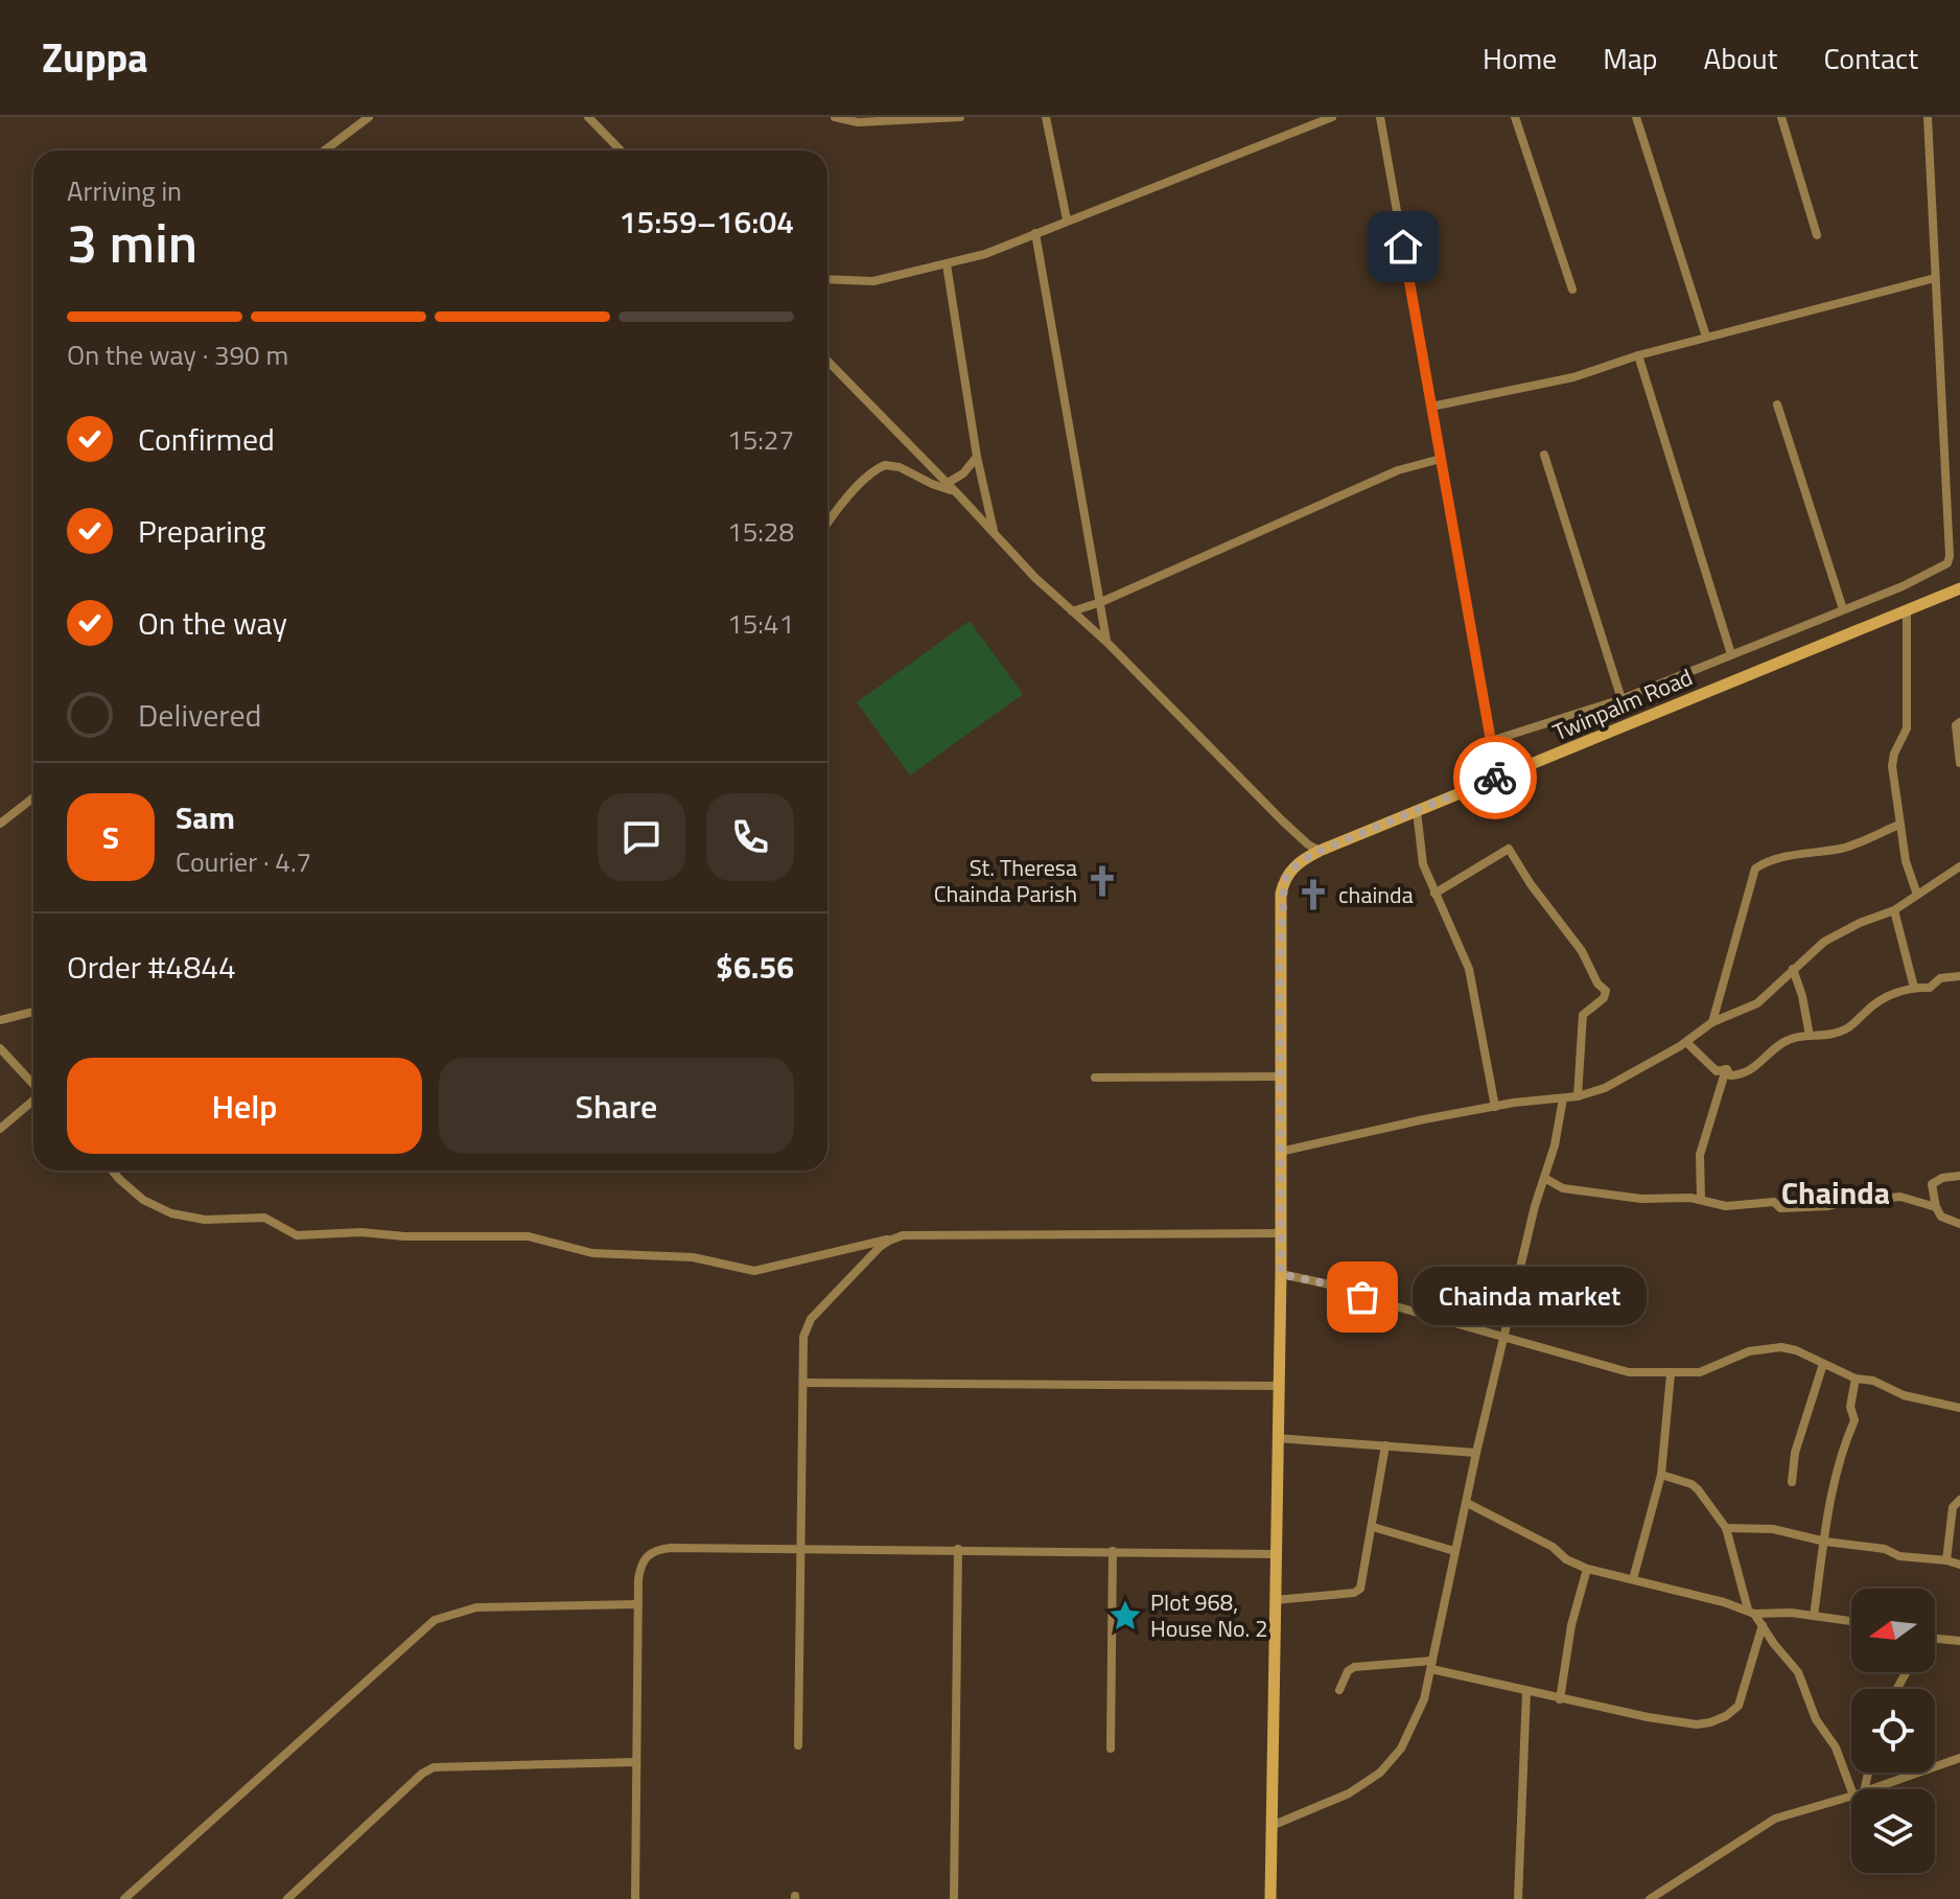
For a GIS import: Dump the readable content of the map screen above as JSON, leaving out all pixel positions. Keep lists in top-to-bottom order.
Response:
{
  "streets": {
    "main road": ["Twinpalm Road"]
  },
  "districts": ["Chainda"],
  "places": {
    "church": ["St. Theresa Chainda Parish", "chainda"],
    "other": ["Chainda market"],
    "place": ["Plot 968, House No. 2"]
  },
  "north": "left",
  "page": {
    "header": "Zuppa",
    "nav": [
      "Home",
      "Map",
      "About",
      "Contact"
    ],
    "heading": ["3 min", "Arriving in", "15:59–16:04"],
    "panel": [
      "Sam",
      "Courier · 4.7",
      "Order #4844",
      "$6.56"
    ],
    "bar": "On the way · 390 m",
    "list": [
      ["Confirmed", "15:27"],
      ["Preparing", "15:28"],
      ["On the way", "15:41"],
      "Delivered"
    ],
    "round": "S",
    "buttons": ["Help", "Share"],
    "bubble": "Chainda market"
  }
}
